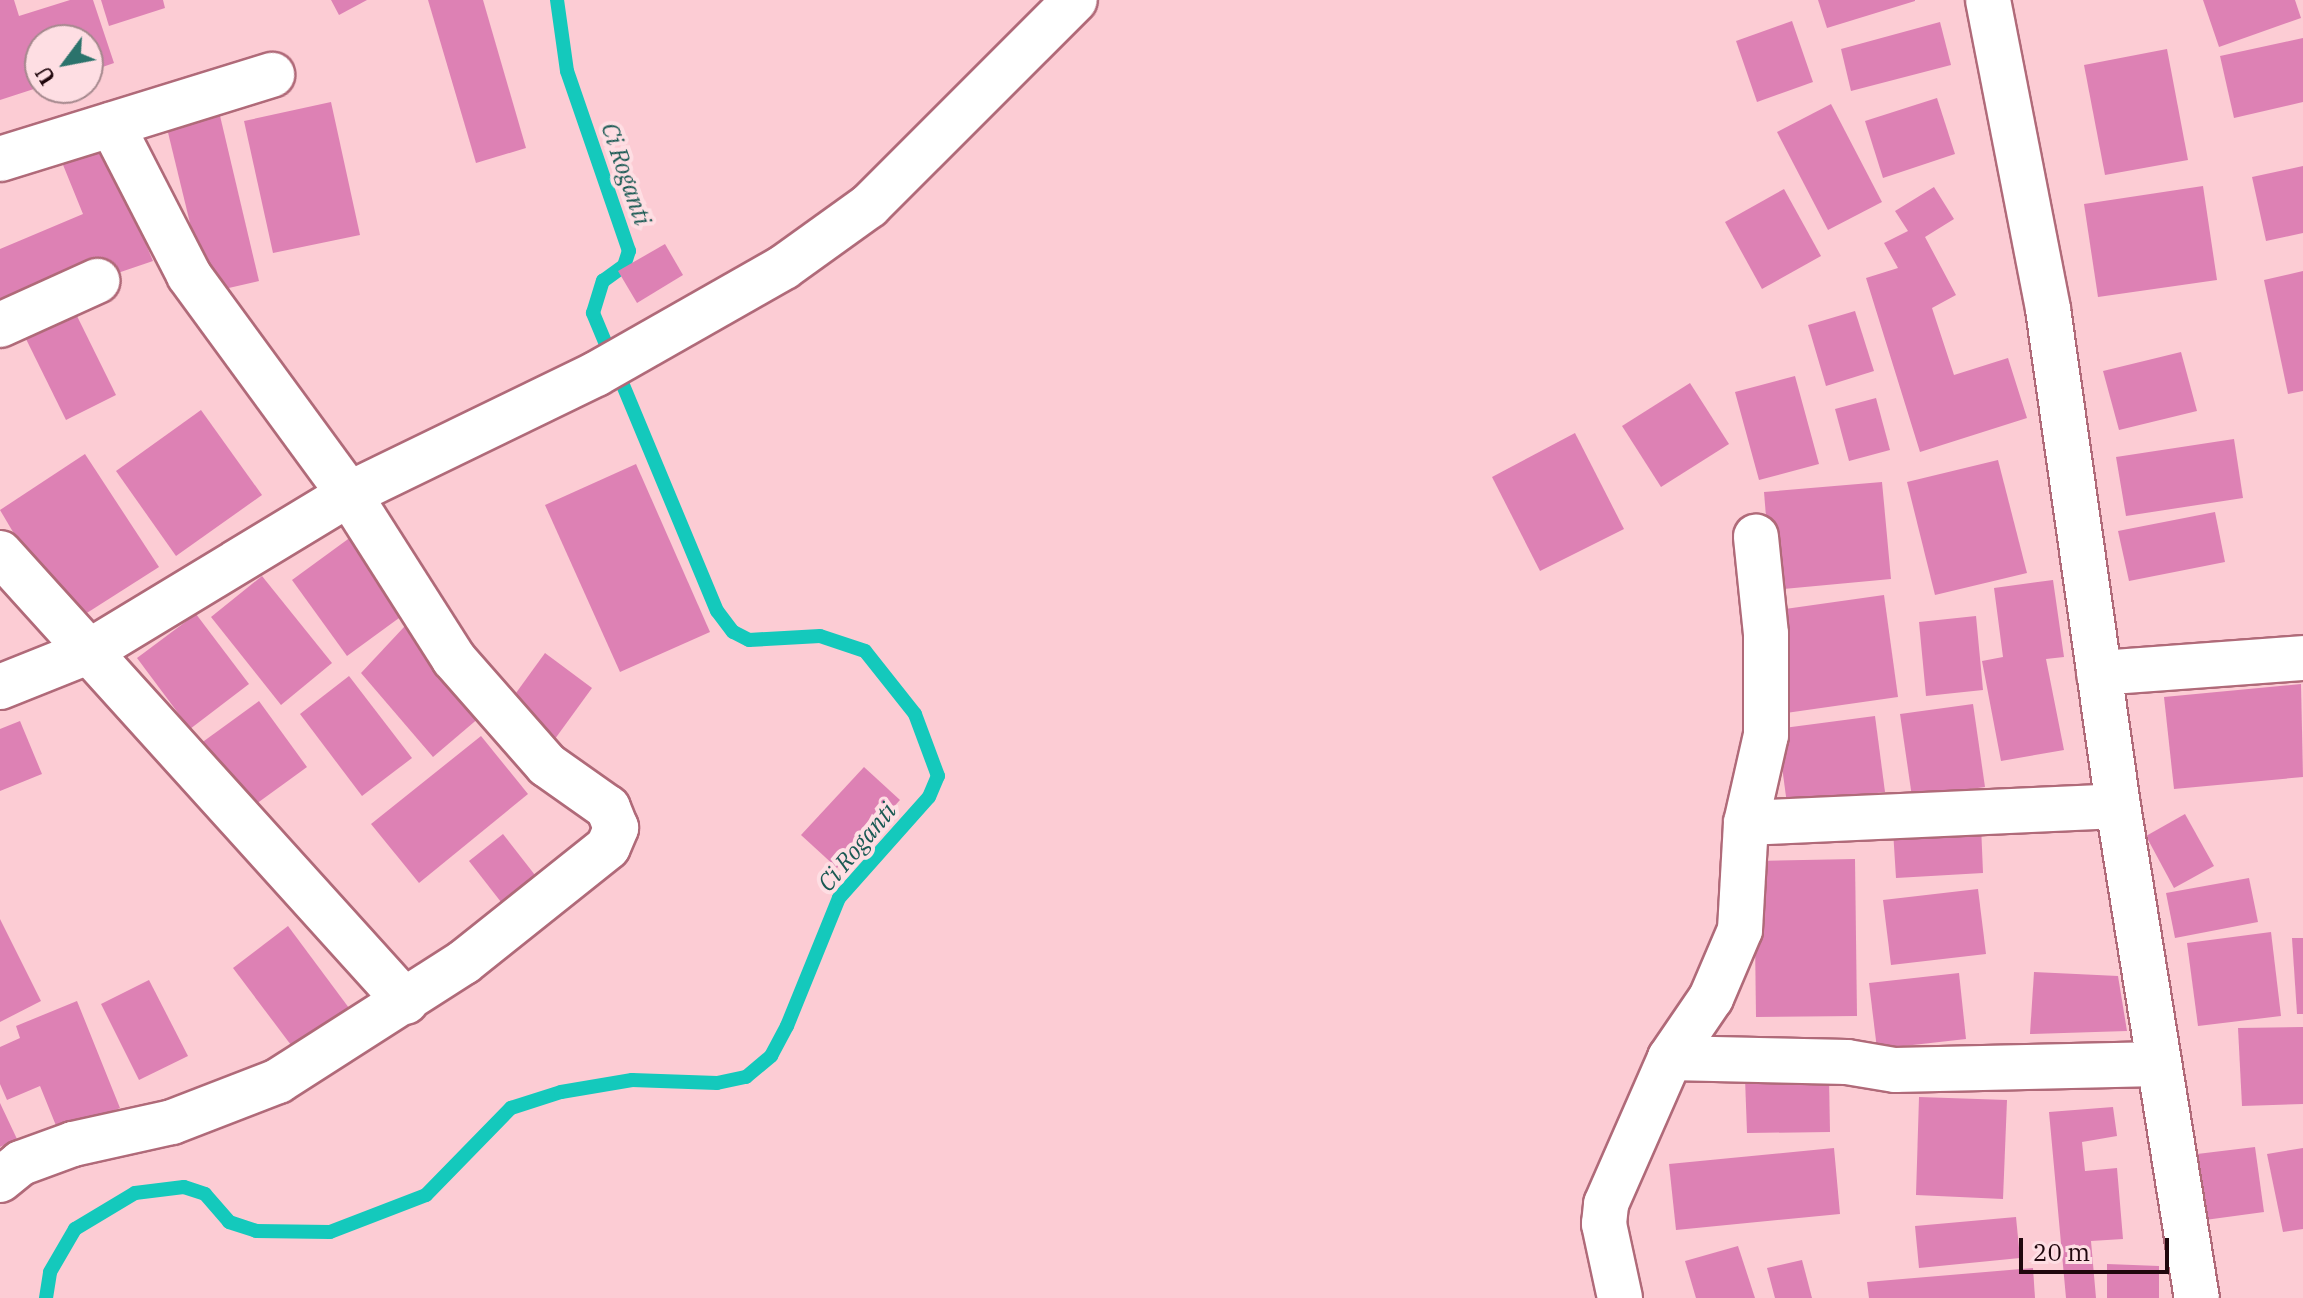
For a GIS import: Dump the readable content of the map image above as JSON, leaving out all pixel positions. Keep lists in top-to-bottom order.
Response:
{
  "water": ["Ci Roganti"],
  "scale_bar": "20 m",
  "north": "bottom left"
}
